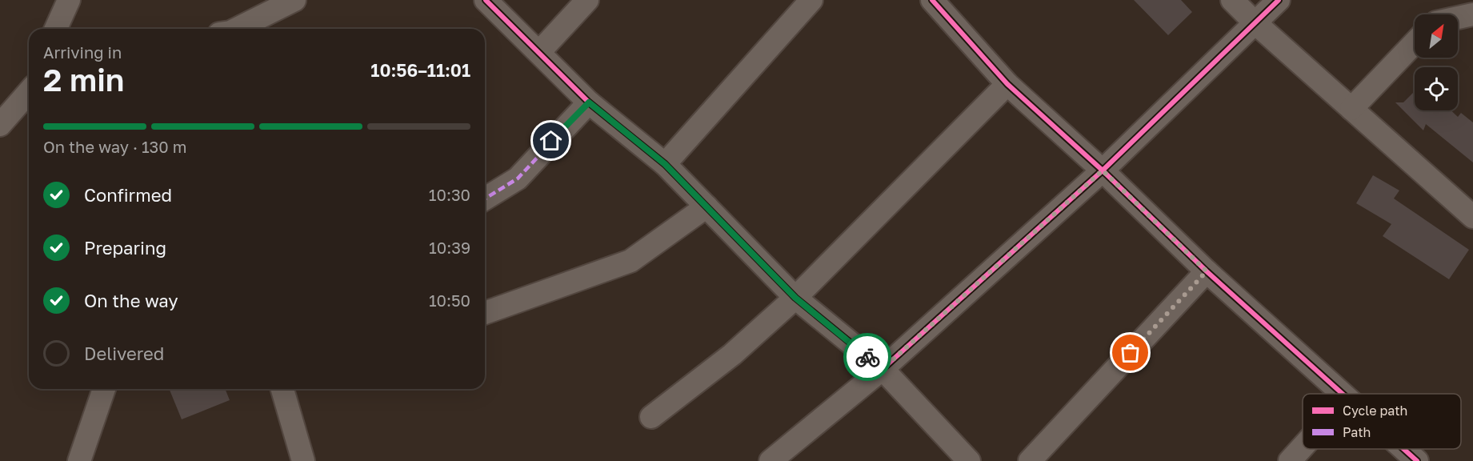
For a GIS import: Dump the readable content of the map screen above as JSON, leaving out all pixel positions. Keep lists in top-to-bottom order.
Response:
{
  "legend": ["Cycle path", "Path"],
  "north": "top right",
  "page": {
    "heading": ["2 min", "Arriving in", "10:56–11:01"],
    "bar": "On the way · 130 m",
    "list": [
      ["Confirmed", "10:30"],
      ["Preparing", "10:39"],
      ["On the way", "10:50"],
      "Delivered"
    ]
  }
}
